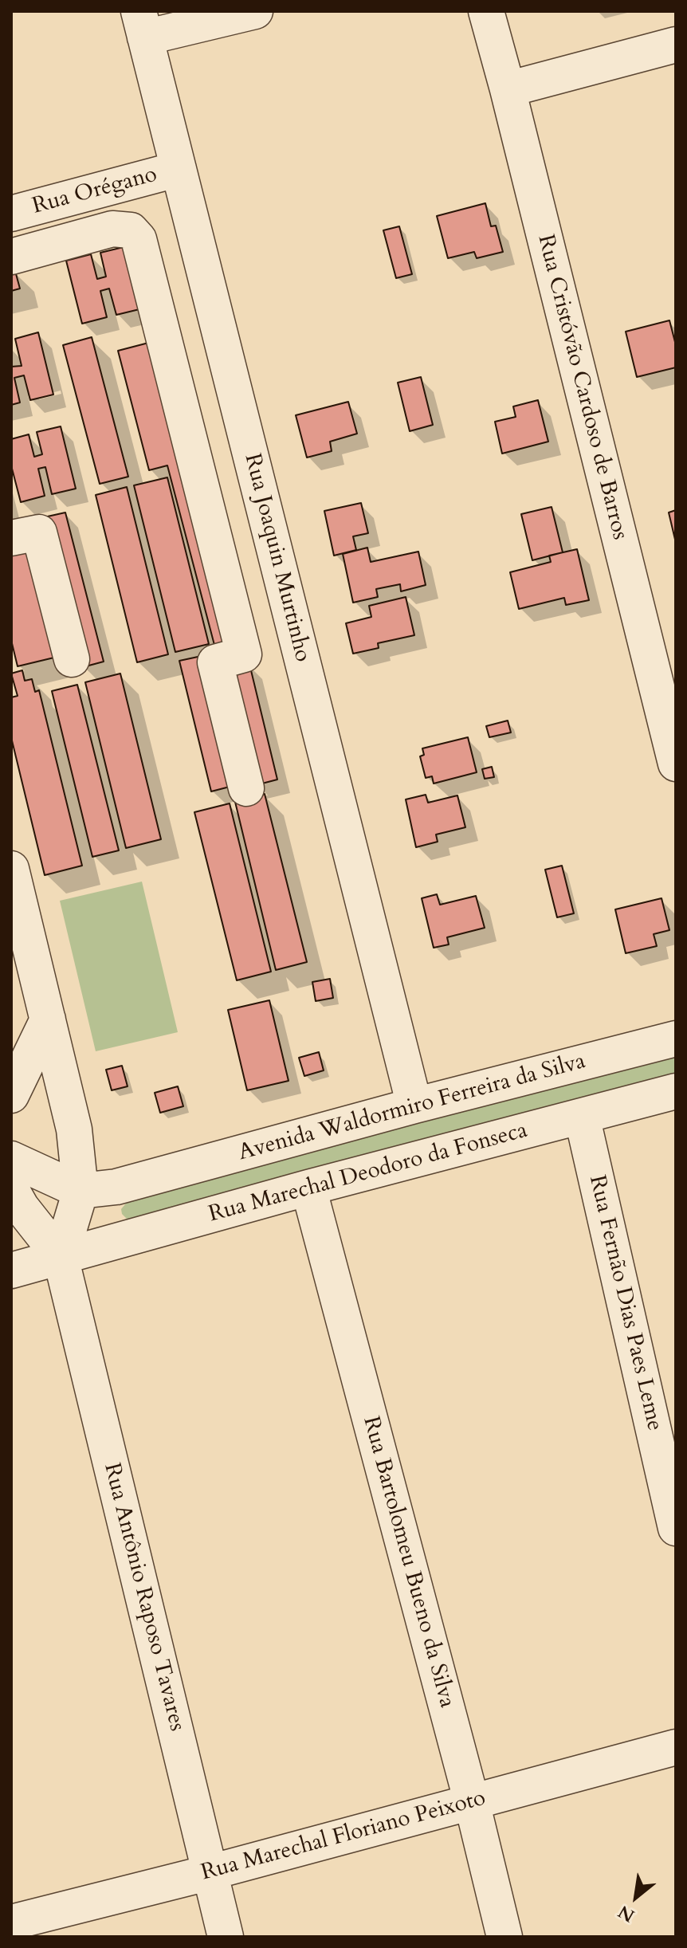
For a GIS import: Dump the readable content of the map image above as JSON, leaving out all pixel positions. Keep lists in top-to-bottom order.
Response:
{
  "streets": {
    "street": [
      "Rua Orégano",
      "Rua Cristóvão Cardoso de Barros",
      "Rua Joaquin Murtinho",
      "Avenida Waldormiro Ferreira da Silva",
      "Rua Marechal Deodoro da Fonseca",
      "Rua Fernão Dias Paes Leme",
      "Rua Bartolomeu Bueno da Silva",
      "Rua Antônio Raposo Tavares",
      "Rua Marechal Floriano Peixoto"
    ]
  },
  "crossings": [
    ["Rua Orégano", "Rua Joaquin Murtinho"],
    ["Rua Joaquin Murtinho", "Avenida Waldormiro Ferreira da Silva"],
    ["Rua Marechal Deodoro da Fonseca", "Rua Fernão Dias Paes Leme"],
    ["Rua Marechal Deodoro da Fonseca", "Rua Bartolomeu Bueno da Silva"],
    ["Rua Marechal Deodoro da Fonseca", "Rua Antônio Raposo Tavares"],
    ["Rua Bartolomeu Bueno da Silva", "Rua Marechal Floriano Peixoto"],
    ["Rua Antônio Raposo Tavares", "Rua Marechal Floriano Peixoto"]
  ],
  "north": "bottom left"
}
